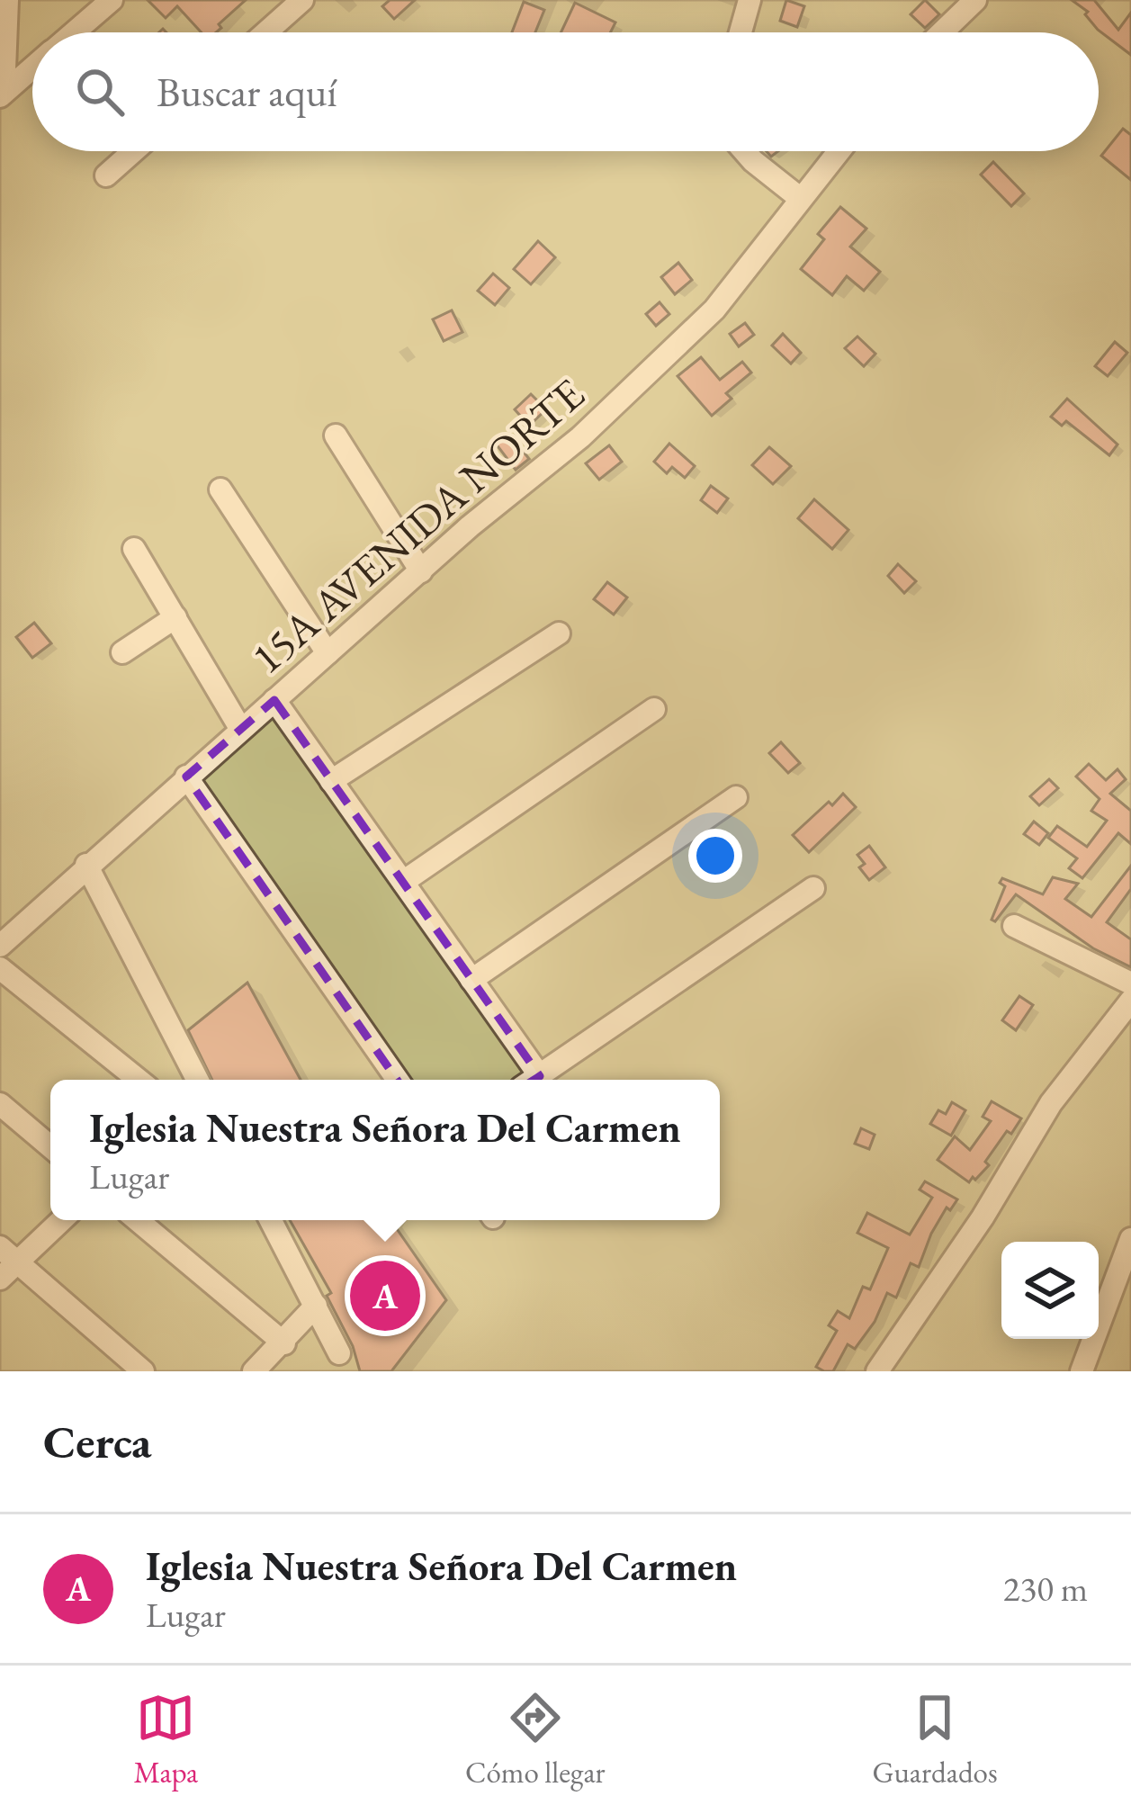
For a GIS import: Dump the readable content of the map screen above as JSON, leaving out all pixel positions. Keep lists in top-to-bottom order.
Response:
{
  "streets": {
    "street": ["15A AVENIDA NORTE"]
  },
  "page": {
    "search": "Buscar aquí",
    "popup": ["Iglesia Nuestra Señora Del Carmen", "Lugar"],
    "pins": "A",
    "heading": "Cerca",
    "list": [
      {
        "mark": "A",
        "name": "Iglesia Nuestra Señora Del Carmen",
        "note": "Lugar",
        "value": "230 m"
      }
    ],
    "nav": ["Mapa", "Cómo llegar", "Guardados"]
  }
}
